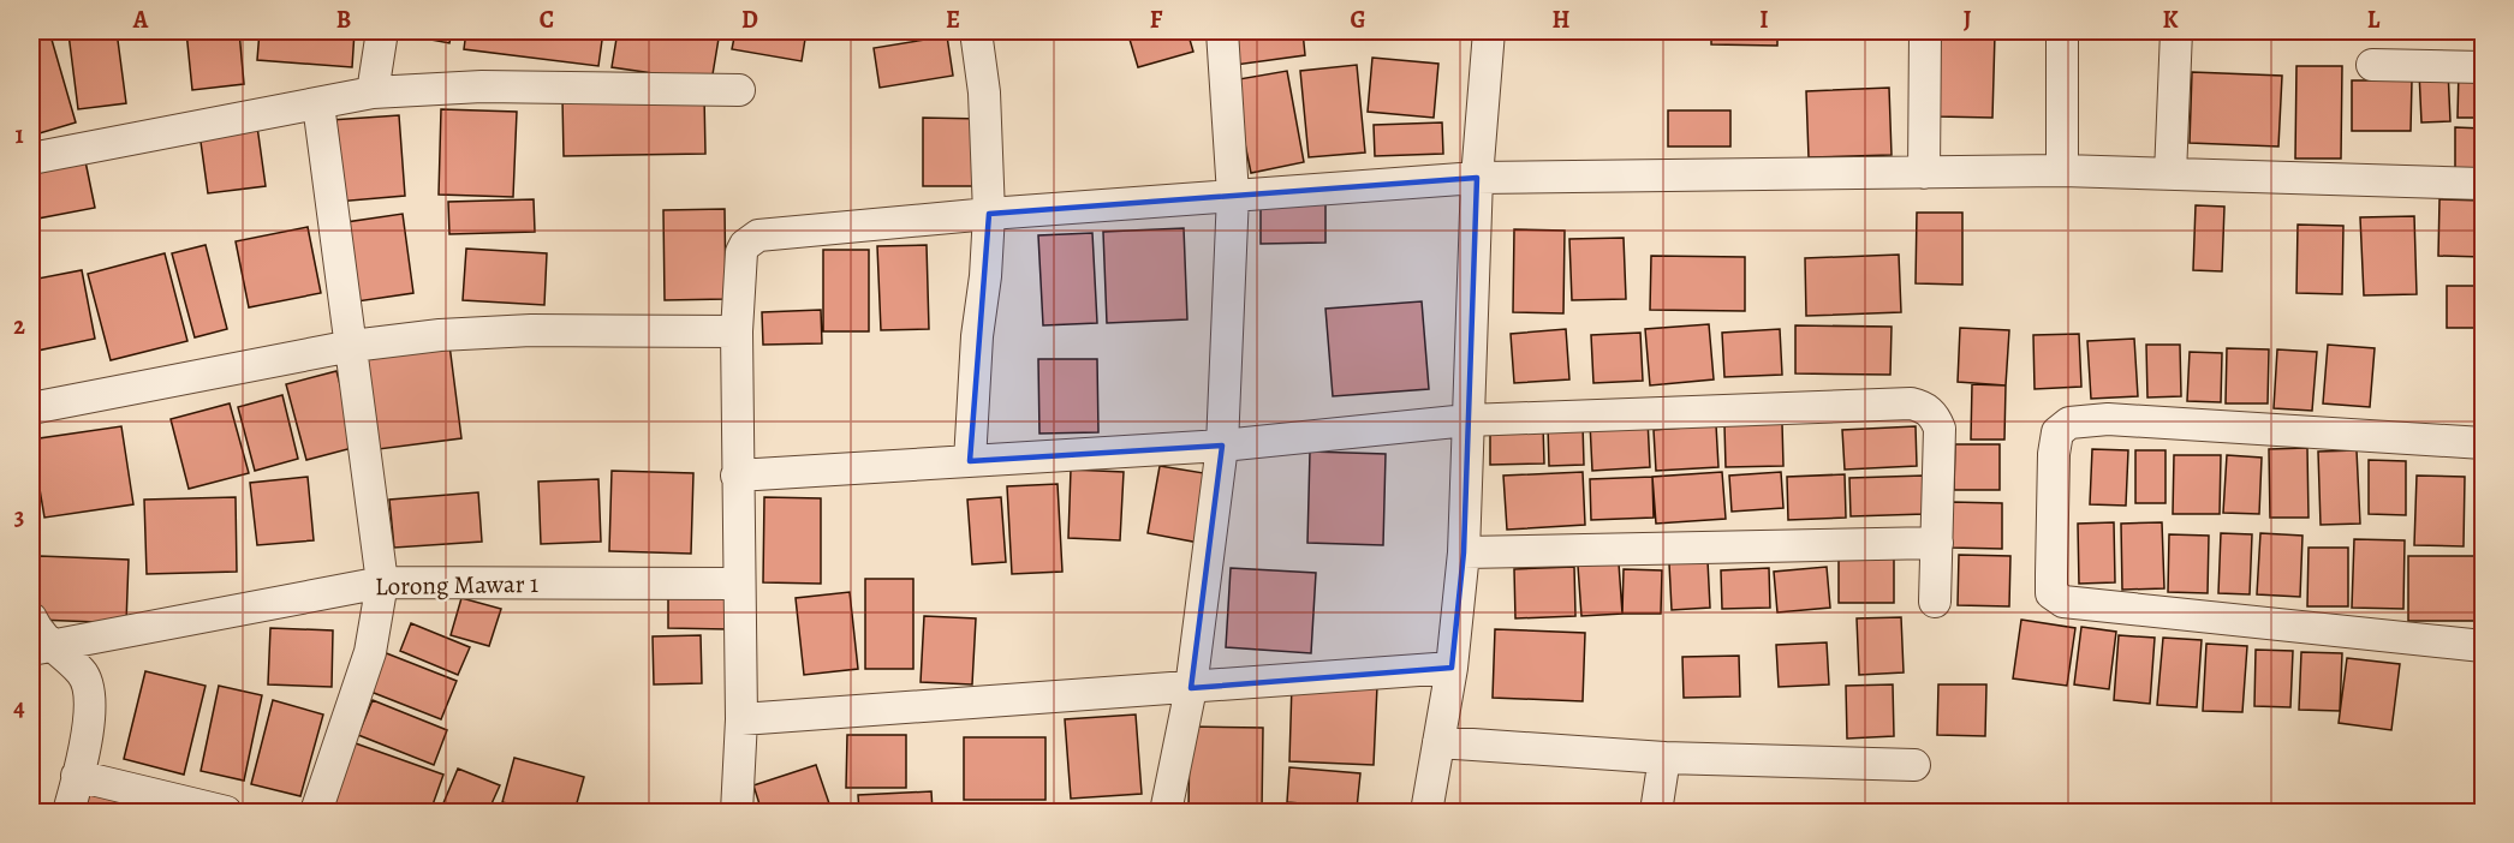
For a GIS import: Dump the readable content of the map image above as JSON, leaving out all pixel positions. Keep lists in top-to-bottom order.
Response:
{
  "streets": {
    "street": ["Lorong Mawar 1"]
  },
  "grid": {
    "columns": [
      "A",
      "B",
      "C",
      "D",
      "E",
      "F",
      "G",
      "H",
      "I",
      "J",
      "K",
      "L"
    ],
    "rows": [
      "1",
      "2",
      "3",
      "4"
    ]
  }
}
